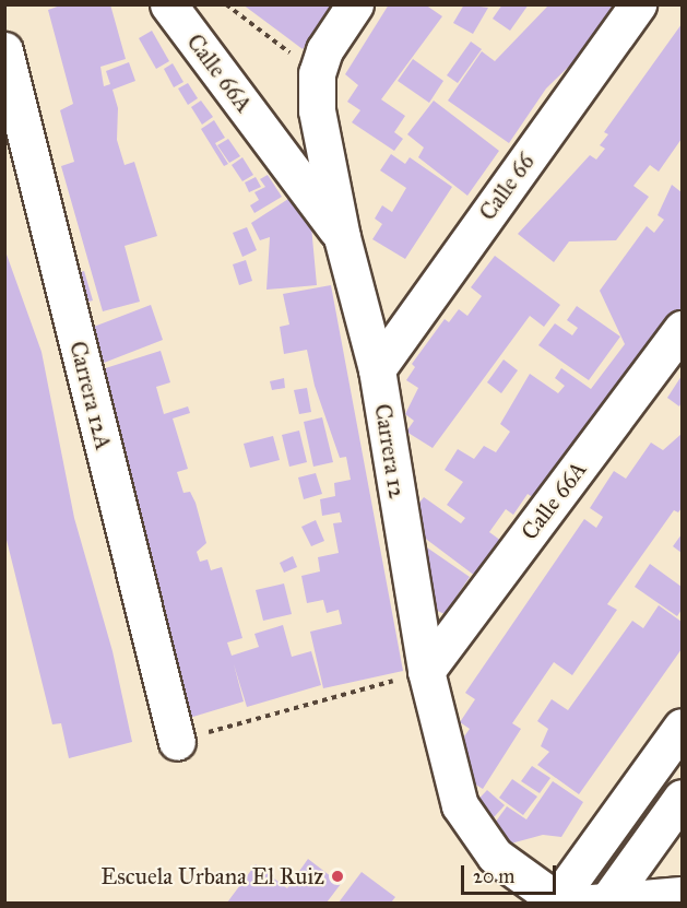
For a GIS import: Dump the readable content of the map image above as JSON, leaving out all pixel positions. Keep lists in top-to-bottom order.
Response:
{
  "streets": {
    "street": [
      "Calle 66A",
      "Calle 66",
      "Carrera 12A",
      "Carrera 12"
    ]
  },
  "crossings": [
    ["Calle 66A", "Carrera 12"],
    ["Calle 66", "Carrera 12"]
  ],
  "places": ["Escuela Urbana El Ruiz"],
  "scale_bar": "20 m"
}
